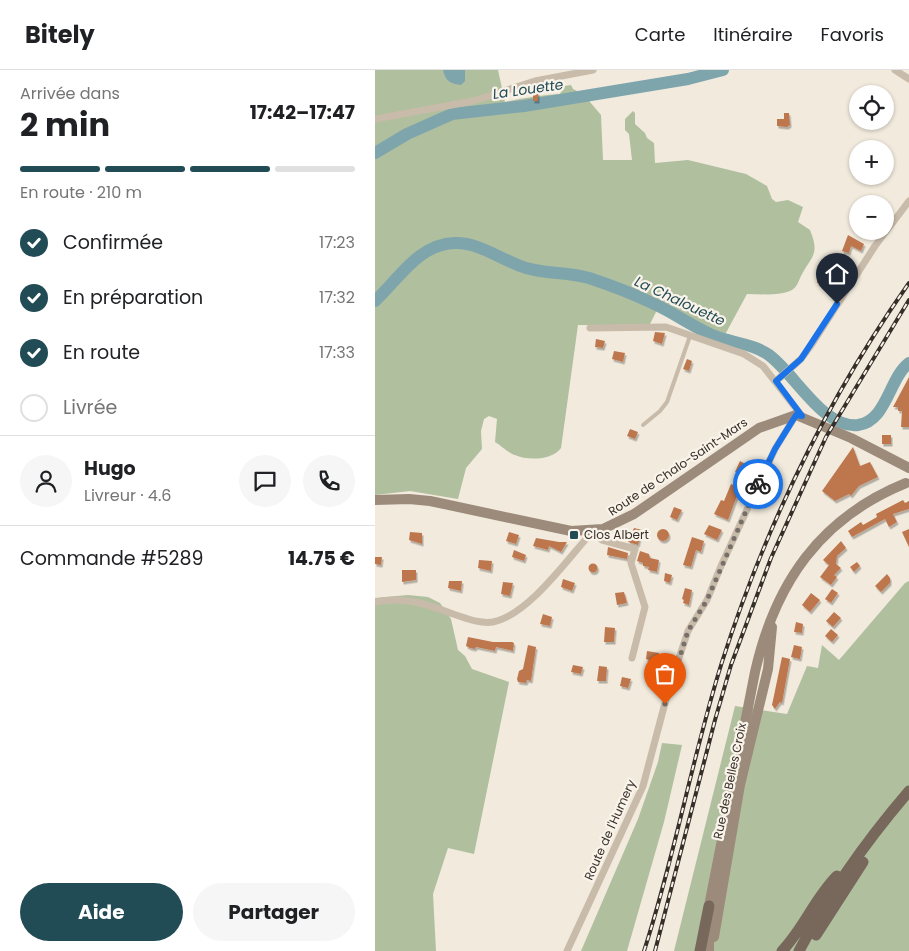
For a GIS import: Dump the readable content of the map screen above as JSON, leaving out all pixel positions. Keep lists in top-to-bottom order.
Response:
{
  "streets": {
    "main road": ["Route de Chalo-Saint-Mars", "Rue des Belles Croix"],
    "street": ["Route de l'Humery"]
  },
  "crossings": [
    ["Route de Chalo-Saint-Mars", "Route de l'Humery"]
  ],
  "water": ["La Louette", "La Chalouette"],
  "places": {
    "transit": ["Clos Albert"]
  },
  "page": {
    "header": "Bitely",
    "nav": ["Carte", "Itinéraire", "Favoris"],
    "heading": ["2 min", "Arrivée dans", "17:42–17:47"],
    "panel": [
      "Hugo",
      "Livreur · 4.6",
      "Commande #5289",
      "14.75 €"
    ],
    "map_buttons": ["+", "−"],
    "bar": "En route · 210 m",
    "list": [
      ["Confirmée", "17:23"],
      ["En préparation", "17:32"],
      ["En route", "17:33"],
      "Livrée"
    ],
    "buttons": ["Aide", "Partager"]
  }
}
